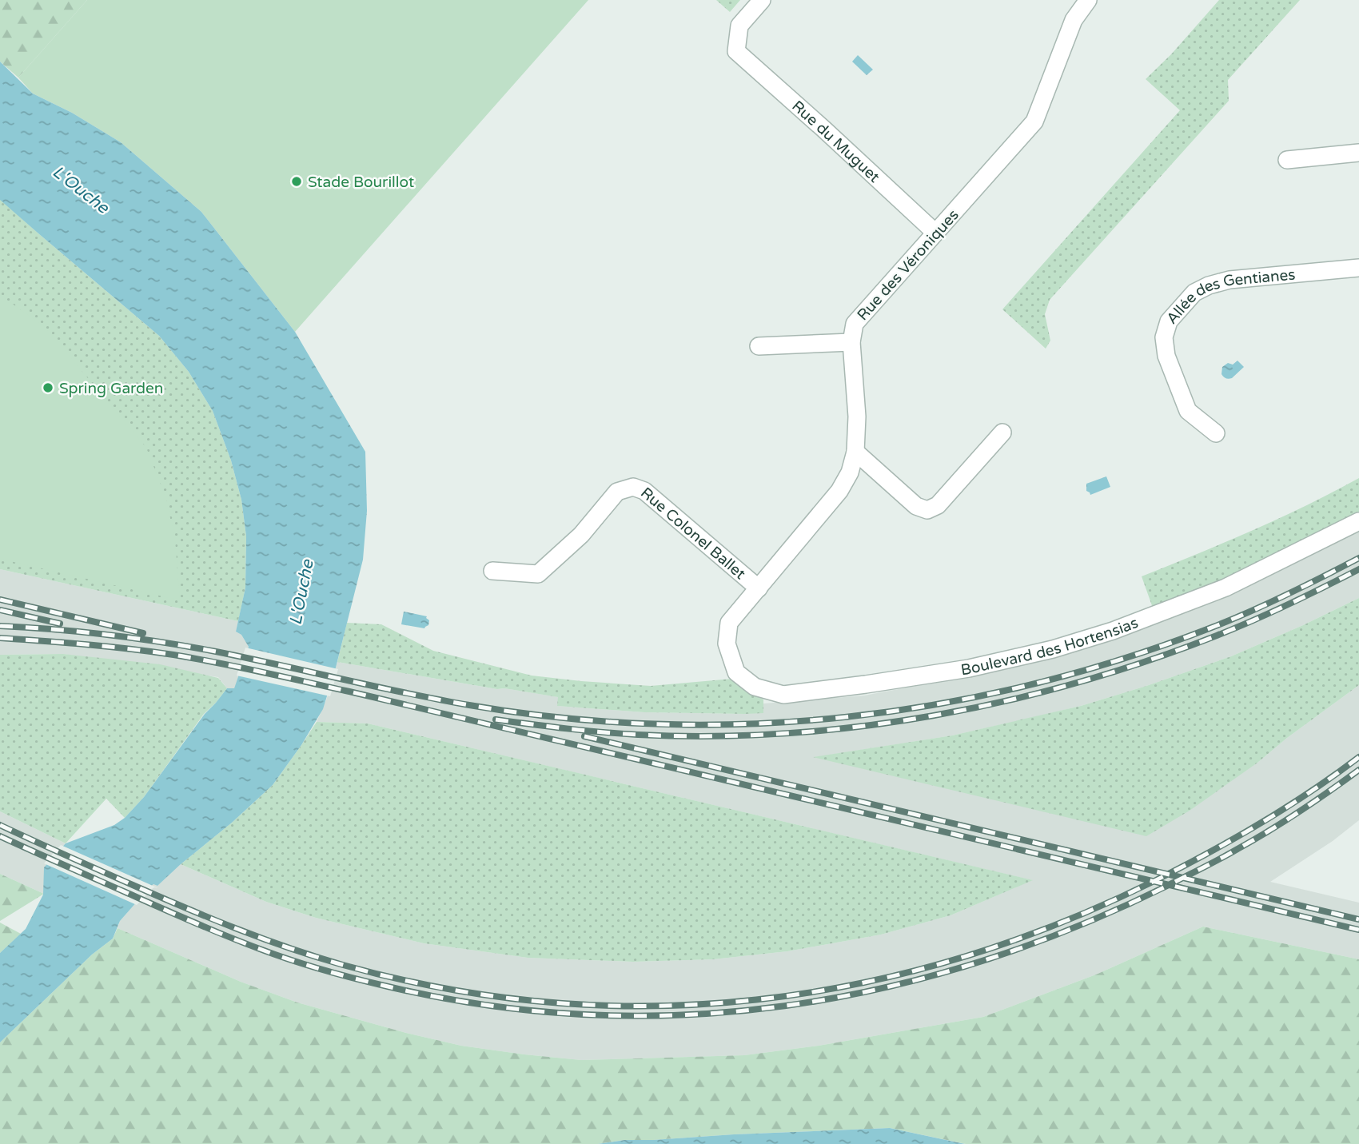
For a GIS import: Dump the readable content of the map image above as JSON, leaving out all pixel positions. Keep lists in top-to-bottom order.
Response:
{
  "streets": {
    "street": [
      "Rue du Muguet",
      "Rue des Véroniques",
      "Allée des Gentianes",
      "Rue Colonel Ballet",
      "Boulevard des Hortensias"
    ]
  },
  "crossings": [
    ["Rue du Muguet", "Rue des Véroniques"],
    ["Rue des Véroniques", "Rue Colonel Ballet"],
    ["Rue des Véroniques", "Boulevard des Hortensias"]
  ],
  "water": ["L'Ouche"],
  "places": ["Stade Bourillot", "Spring Garden"]
}
